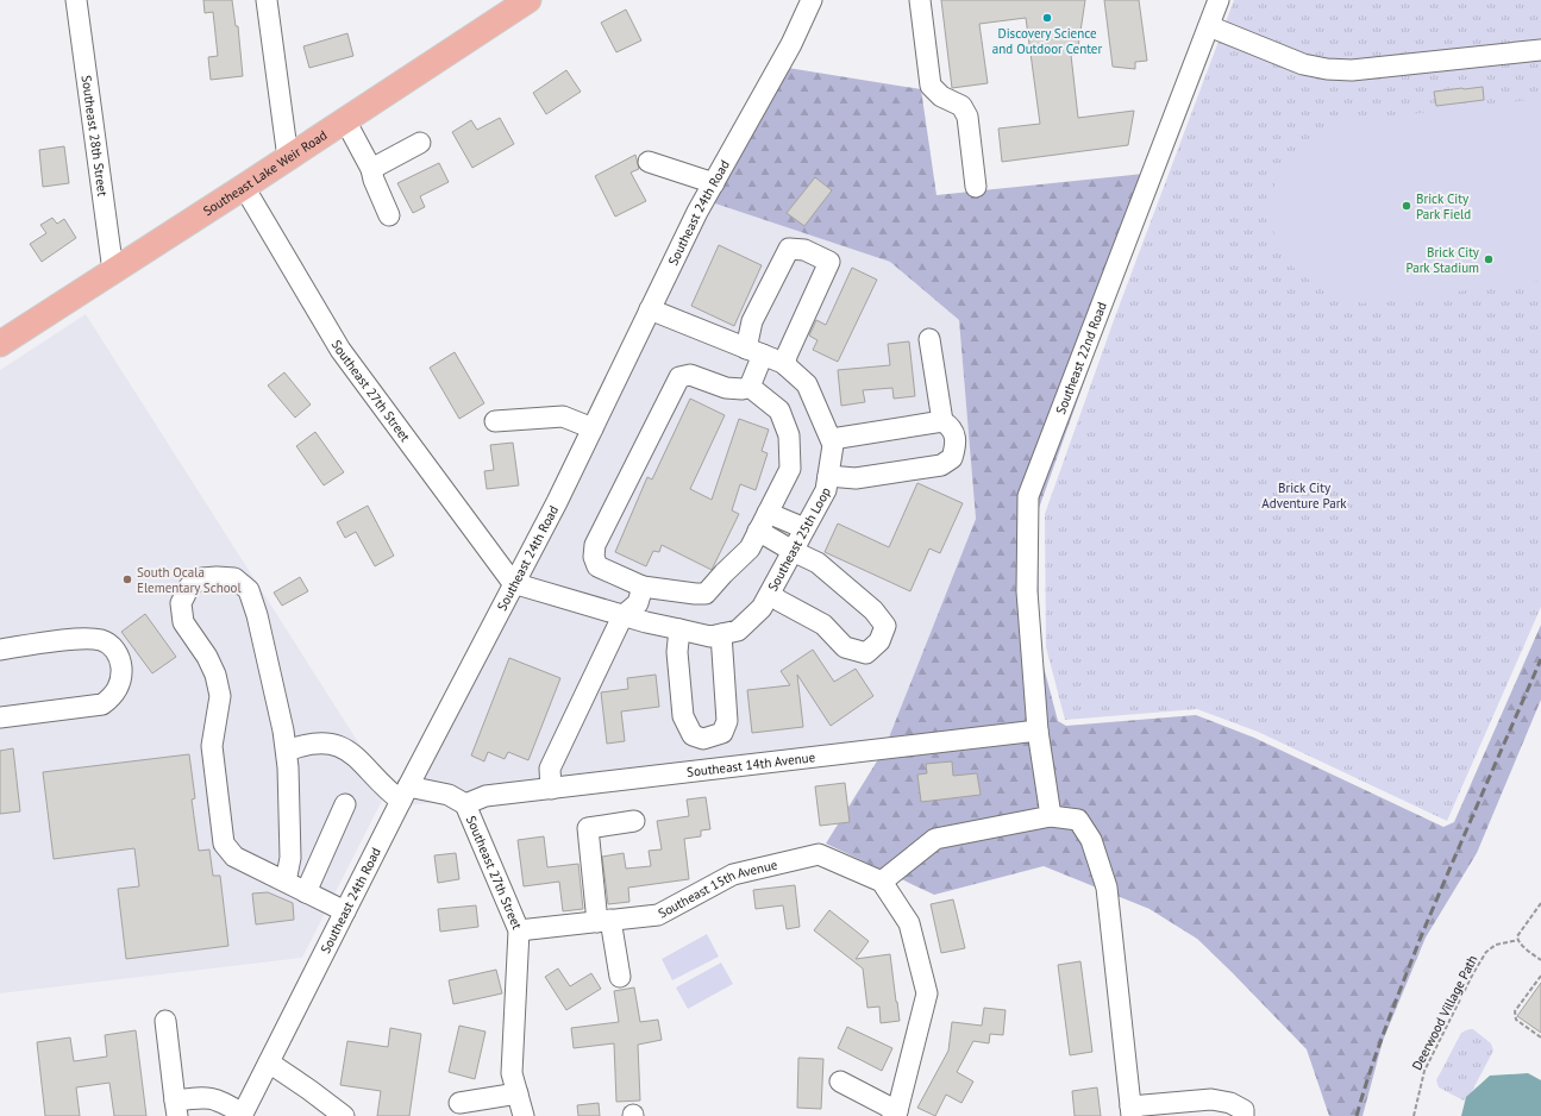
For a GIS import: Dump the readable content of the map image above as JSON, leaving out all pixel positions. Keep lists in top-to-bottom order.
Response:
{
  "streets": {
    "main road": ["Southeast Lake Weir Road"],
    "street": [
      "Southeast 28th Street",
      "Southeast 24th Road",
      "Southeast 22nd Road",
      "Southeast 27th Street",
      "Southeast 25th Loop",
      "Southeast 14th Avenue",
      "Southeast 15th Avenue"
    ],
    "path": ["Deerwood Village Path"]
  },
  "crossings": [
    ["Southeast 28th Street", "Southeast Lake Weir Road"],
    ["Southeast Lake Weir Road", "Southeast 27th Street"],
    ["Southeast 24th Road", "Southeast 27th Street"],
    ["Southeast 24th Road", "Southeast 25th Loop"],
    ["Southeast 22nd Road", "Southeast 14th Avenue"],
    ["Southeast 27th Street", "Southeast 25th Loop"],
    ["Southeast 27th Street", "Southeast 14th Avenue"],
    ["Southeast 27th Street", "Southeast 15th Avenue"]
  ],
  "parks": ["Brick City Adventure Park"],
  "places": [
    "Discovery Science and Outdoor Center",
    "Brick City Park Field",
    "Brick City Park Stadium",
    "South Ocala Elementary School"
  ]
}
